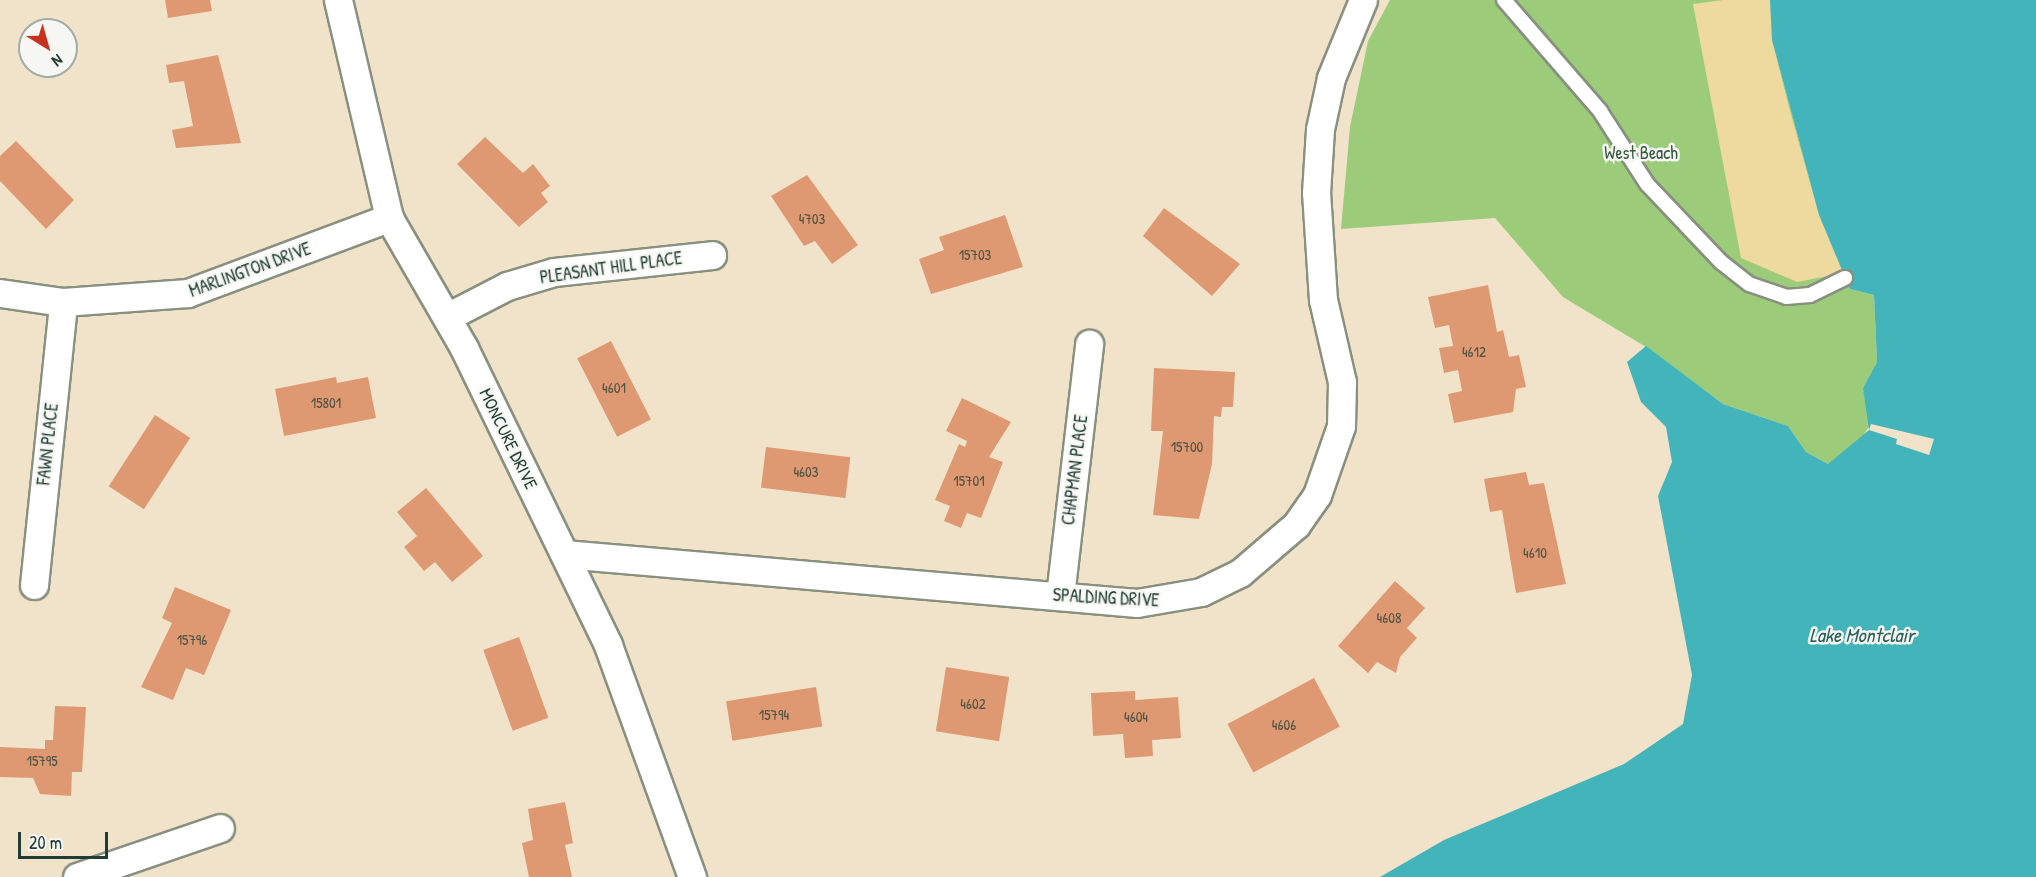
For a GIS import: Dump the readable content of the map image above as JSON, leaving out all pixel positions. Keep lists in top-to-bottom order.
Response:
{
  "streets": {
    "street": [
      "PLEASANT HILL PLACE",
      "MARLINGTON DRIVE",
      "MONCURE DRIVE",
      "FAWN PLACE",
      "CHAPMAN PLACE",
      "SPALDING DRIVE"
    ]
  },
  "crossings": [
    ["PLEASANT HILL PLACE", "MONCURE DRIVE"],
    ["MARLINGTON DRIVE", "MONCURE DRIVE"],
    ["MARLINGTON DRIVE", "FAWN PLACE"],
    ["MONCURE DRIVE", "SPALDING DRIVE"],
    ["CHAPMAN PLACE", "SPALDING DRIVE"]
  ],
  "water": ["Lake Montclair"],
  "parks": ["West Beach"],
  "house_numbers": [
    "4703",
    "15703",
    "4612",
    "4601",
    "15801",
    "15700",
    "4603",
    "15701",
    "4610",
    "4608",
    "15796",
    "4602",
    "15794",
    "4604",
    "4606",
    "15795"
  ],
  "scale_bar": "20 m",
  "north": "bottom right"
}
